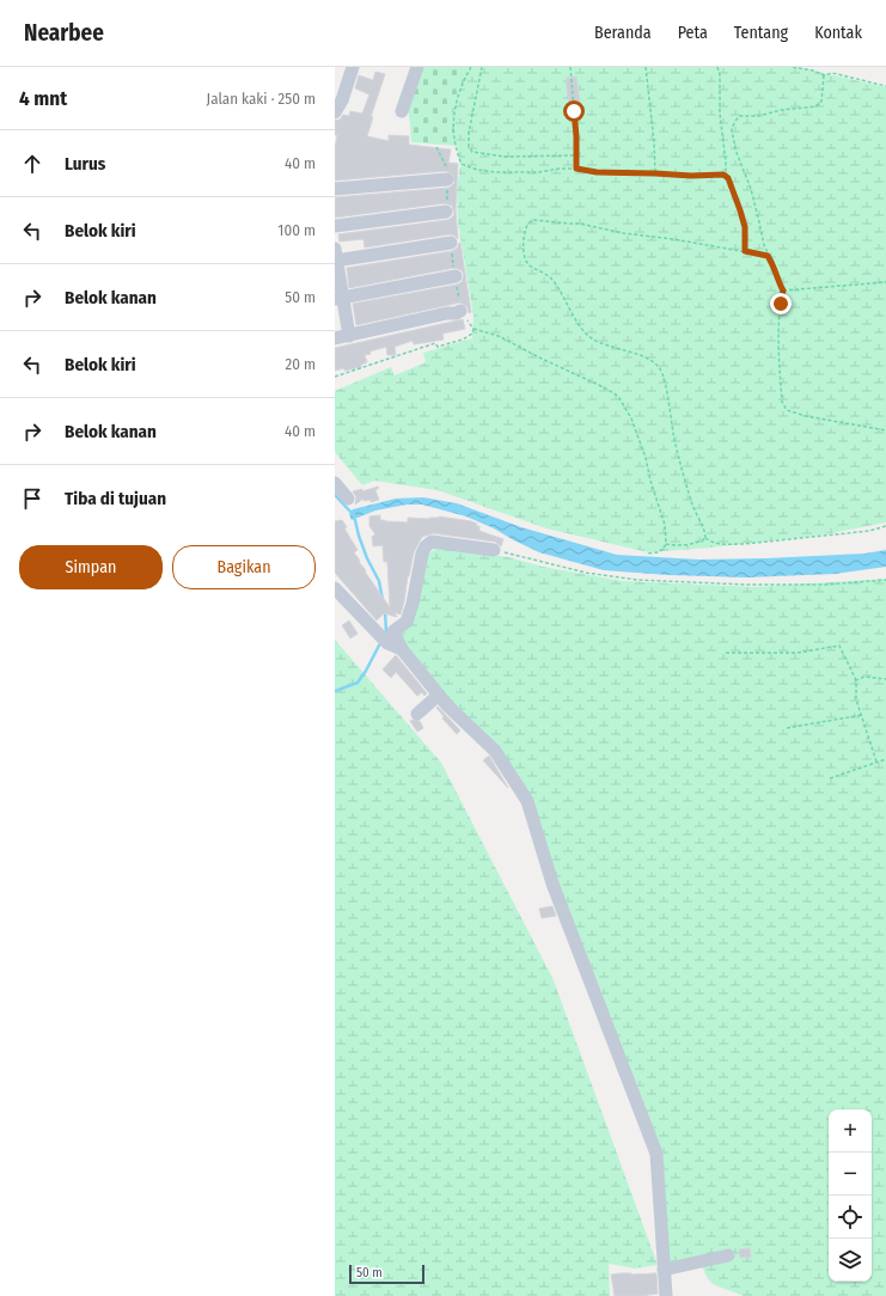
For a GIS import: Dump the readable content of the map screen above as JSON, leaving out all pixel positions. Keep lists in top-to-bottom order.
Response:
{
  "scale_bar": "50 m",
  "page": {
    "header": "Nearbee",
    "nav": [
      "Beranda",
      "Peta",
      "Tentang",
      "Kontak"
    ],
    "heading": ["4 mnt", "Jalan kaki · 250 m"],
    "list": [
      ["Lurus", "40 m"],
      ["Belok kiri", "100 m"],
      ["Belok kanan", "50 m"],
      ["Belok kiri", "20 m"],
      ["Belok kanan", "40 m"],
      "Tiba di tujuan"
    ],
    "buttons": ["Simpan", "Bagikan"],
    "map_buttons": ["+", "−"],
    "scale": "50 m"
  }
}
